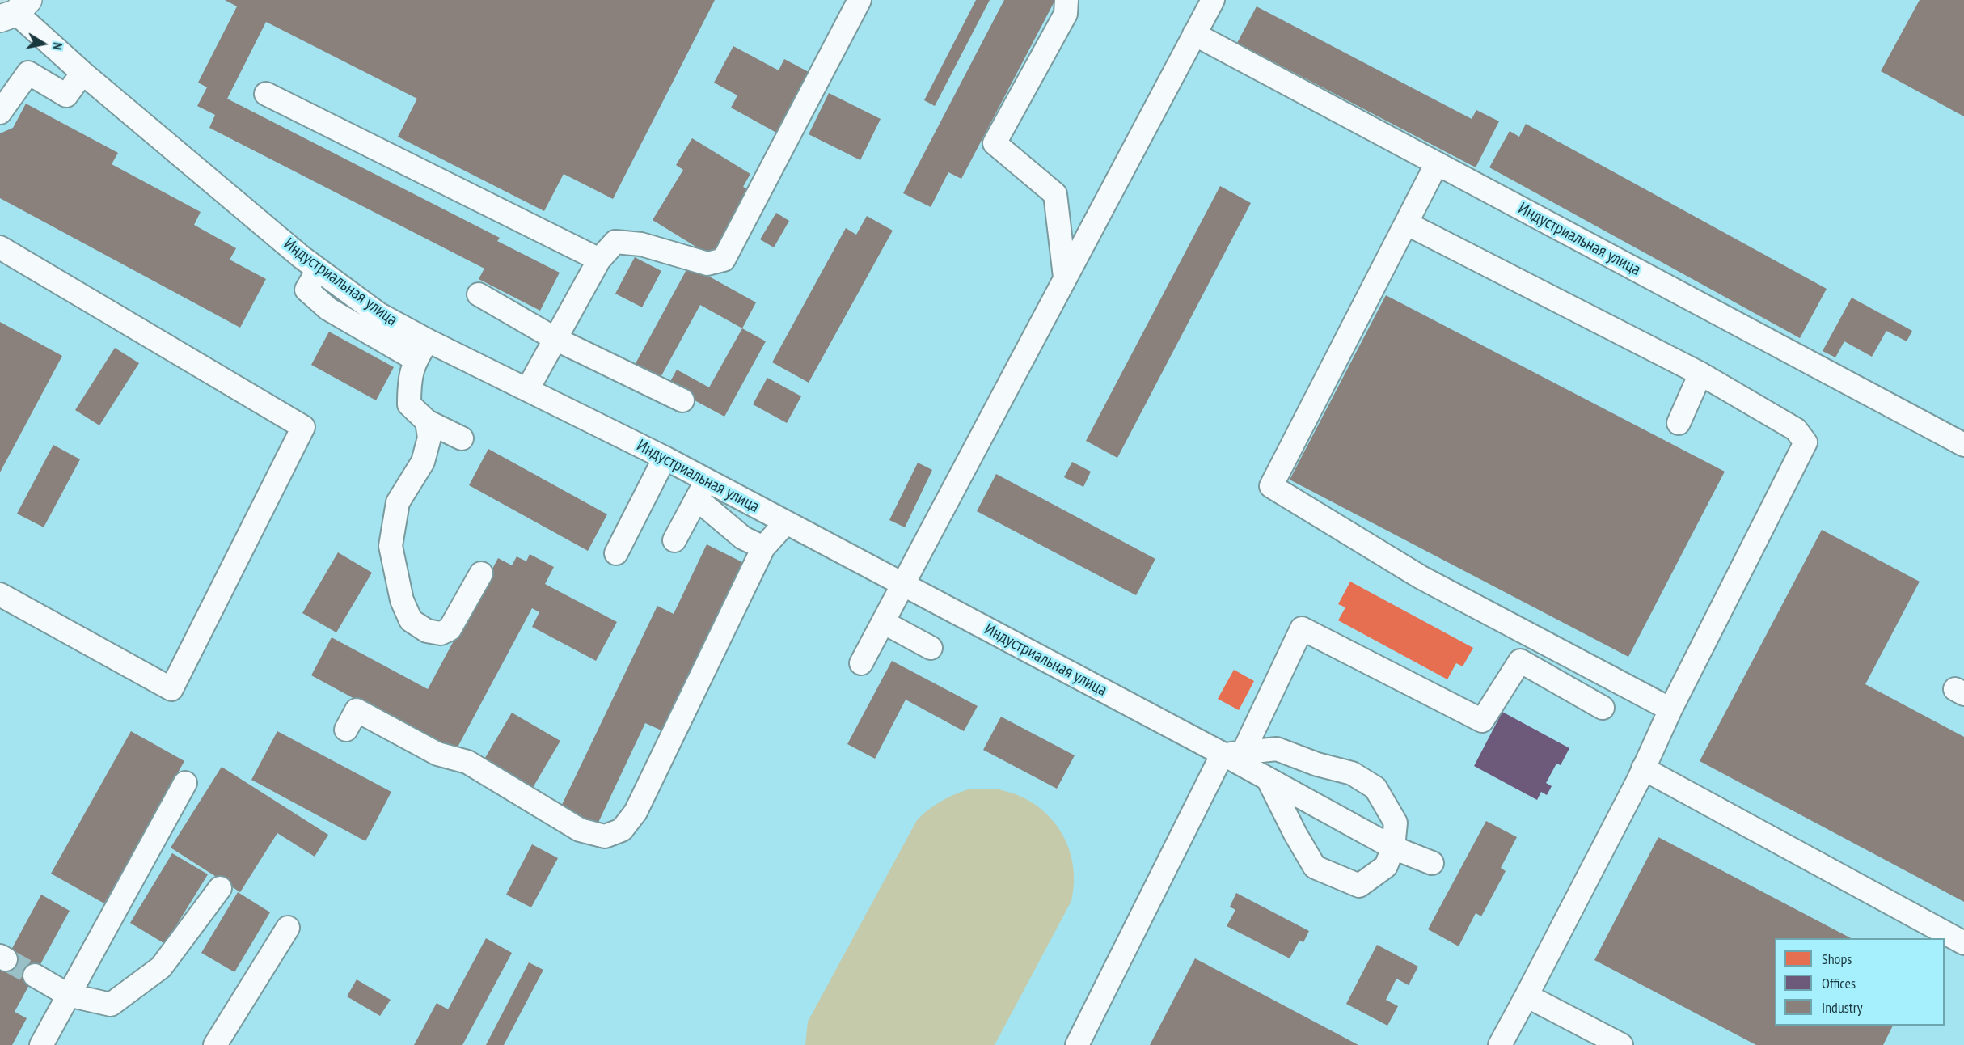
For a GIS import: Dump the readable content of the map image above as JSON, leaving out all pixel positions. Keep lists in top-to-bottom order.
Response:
{
  "streets": {
    "street": ["Индустриальная улица"]
  },
  "legend": ["Shops", "Offices", "Industry"],
  "north": "right"
}
